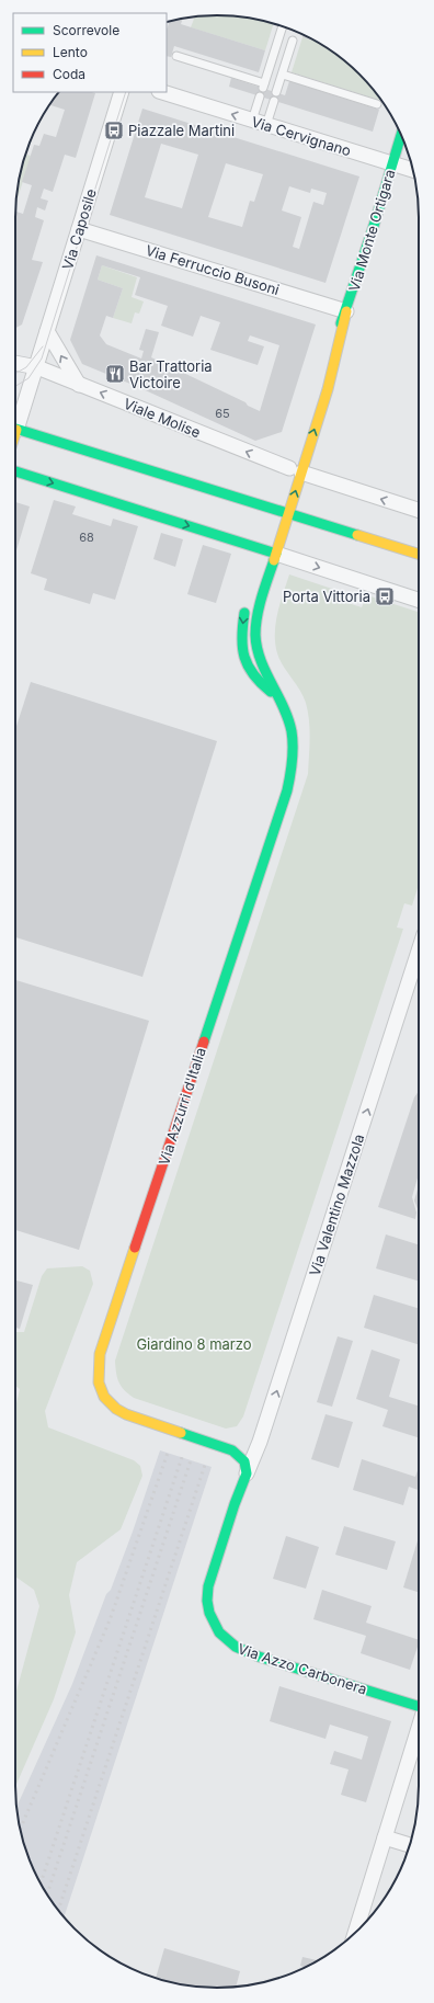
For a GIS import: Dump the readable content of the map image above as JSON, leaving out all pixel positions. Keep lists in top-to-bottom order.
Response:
{
  "streets": {
    "street": [
      "Via Cervignano",
      "Via Caposile",
      "Via Monte Ortigara",
      "Via Ferruccio Busoni",
      "Viale Molise",
      "Via Azzurri d'Italia",
      "Via Valentino Mazzola",
      "Via Azzo Carbonera"
    ]
  },
  "crossings": [
    ["Via Cervignano", "Via Monte Ortigara"],
    ["Via Caposile", "Via Ferruccio Busoni"],
    ["Via Caposile", "Viale Molise"],
    ["Via Monte Ortigara", "Via Ferruccio Busoni"],
    ["Via Monte Ortigara", "Viale Molise"],
    ["Via Azzurri d'Italia", "Via Valentino Mazzola"],
    ["Via Azzurri d'Italia", "Via Azzo Carbonera"],
    ["Via Valentino Mazzola", "Via Azzo Carbonera"]
  ],
  "one_way": ["Via Cervignano", "Via Valentino Mazzola"],
  "parks": ["Giardino 8 marzo"],
  "places": {
    "bus stop": ["Piazzale Martini", "Porta Vittoria"],
    "restaurant": ["Bar Trattoria Victoire"]
  },
  "house_numbers": ["65", "68"],
  "legend": ["Scorrevole", "Lento", "Coda"]
}
